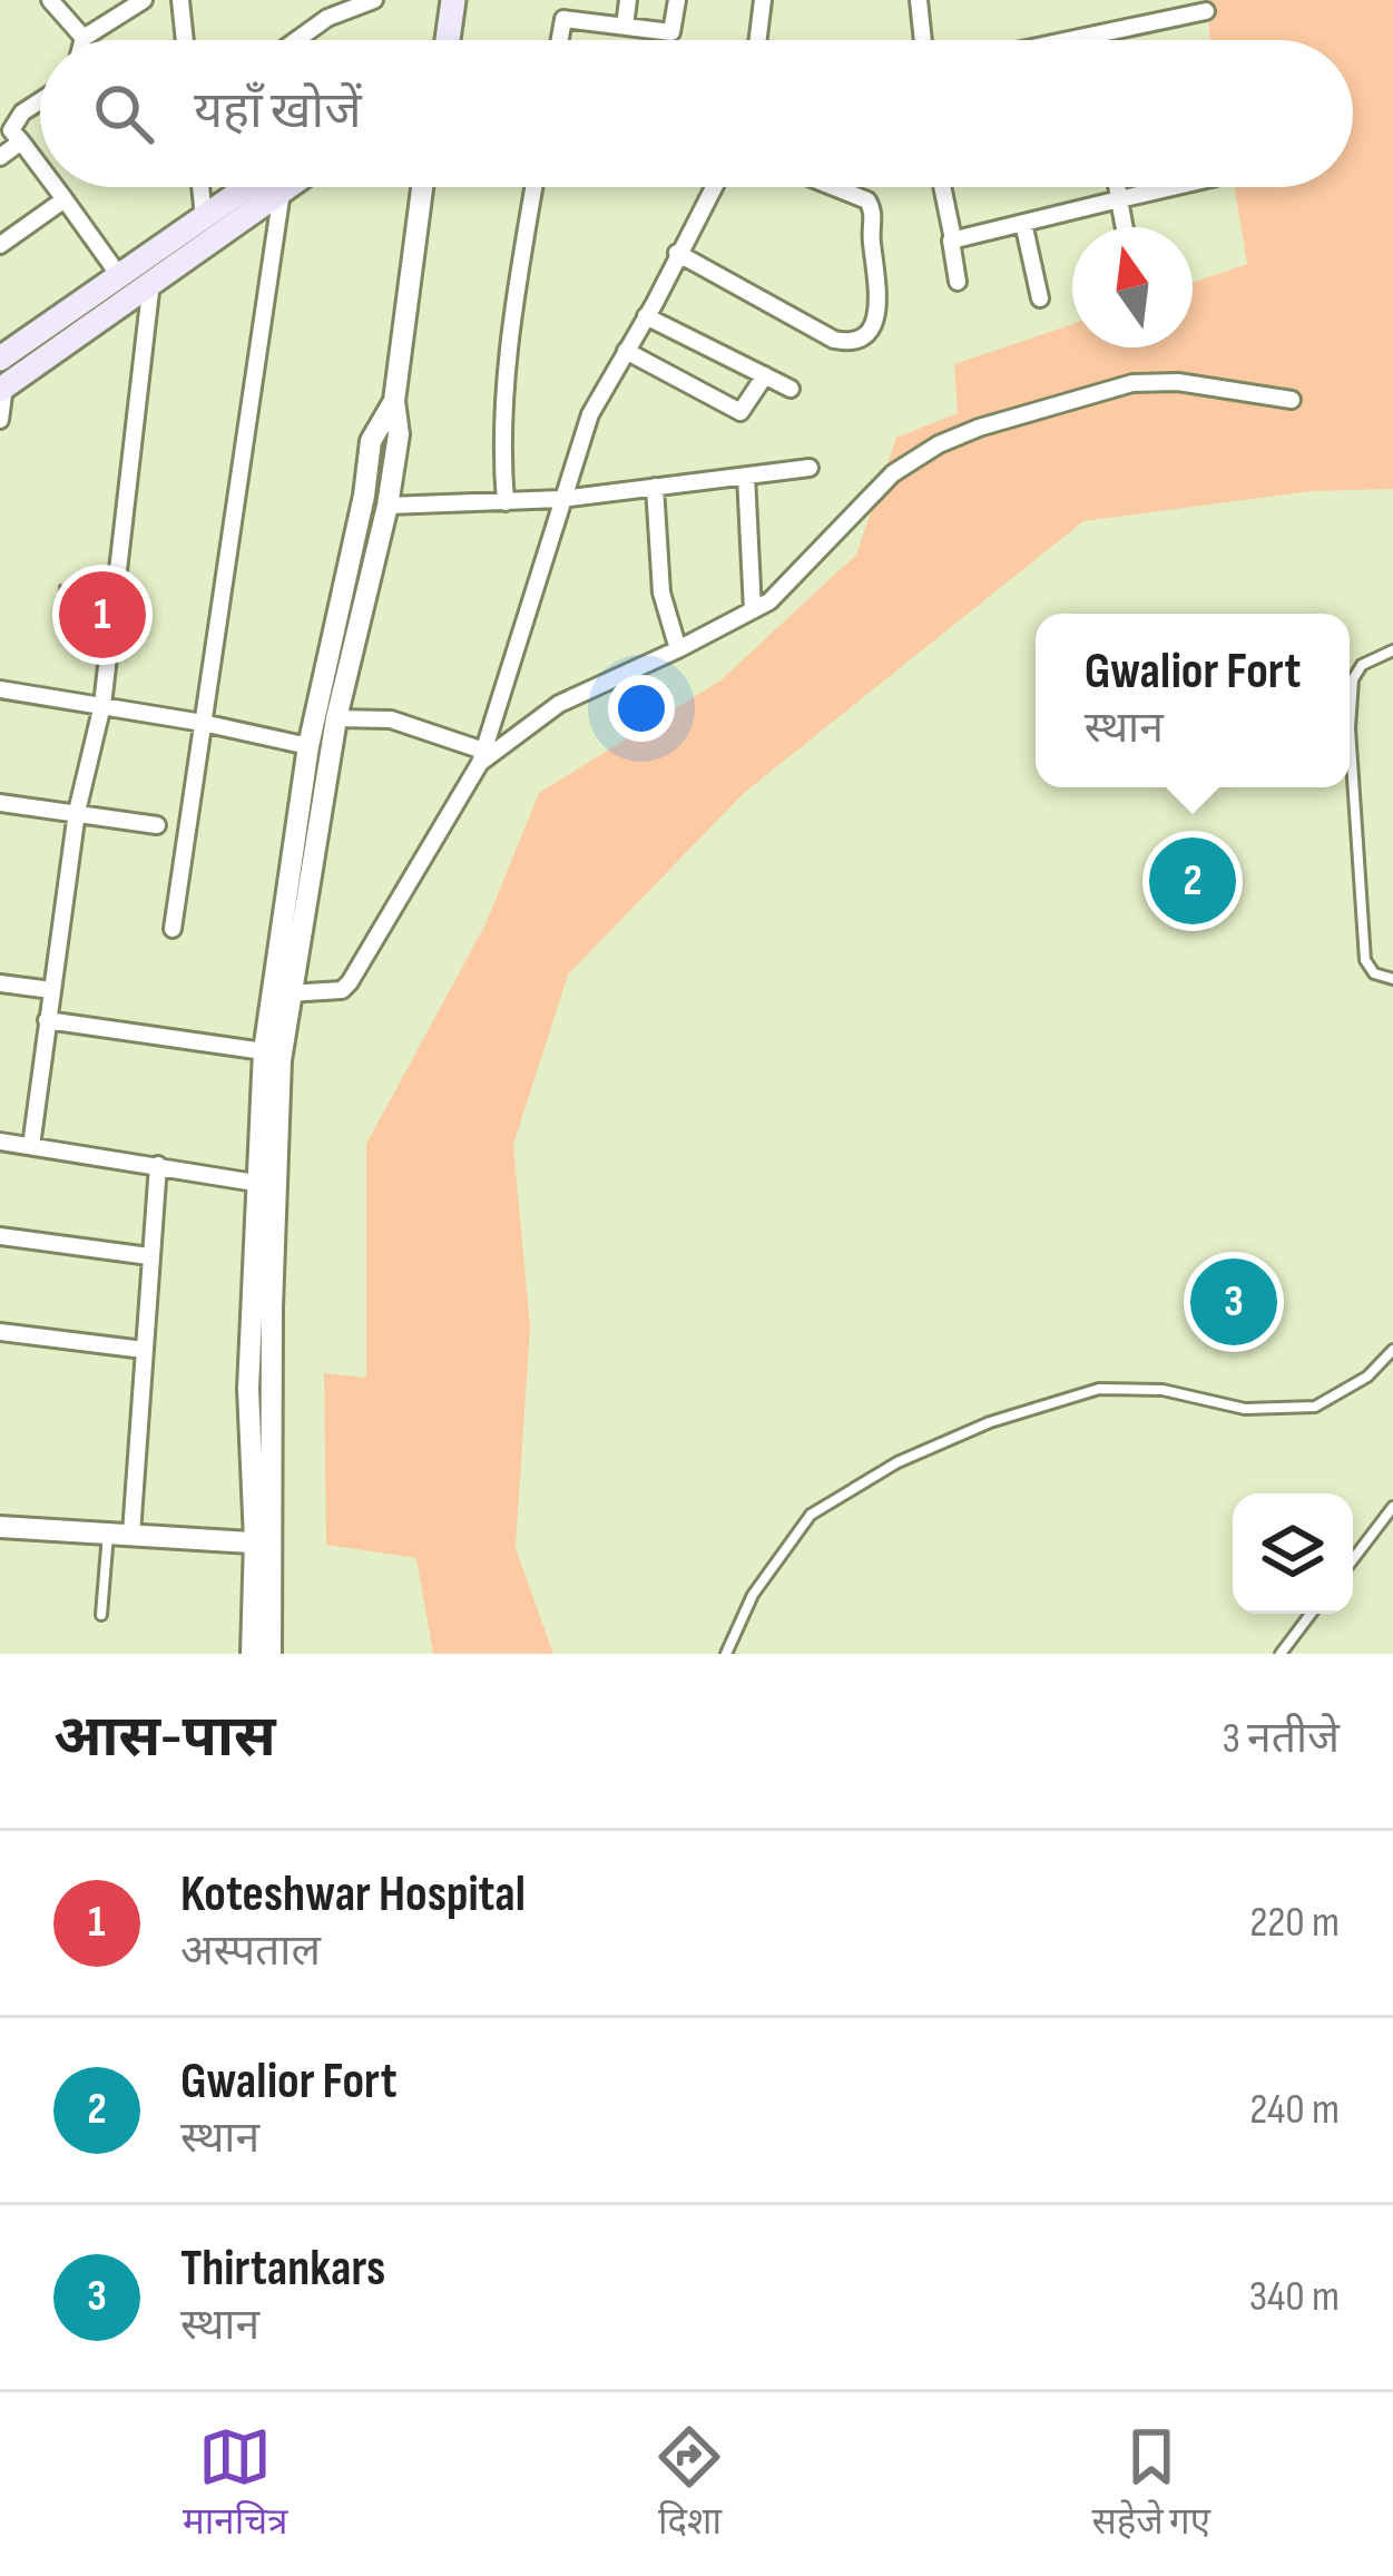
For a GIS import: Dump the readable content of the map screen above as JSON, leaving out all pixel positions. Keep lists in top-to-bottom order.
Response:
{
  "north": "top",
  "page": {
    "search": "यहाँ खोजें",
    "pins": ["1", "2", "3"],
    "popup": ["Gwalior Fort", "स्थान"],
    "heading": ["आस-पास", "3 नतीजे"],
    "list": [
      {
        "mark": "1",
        "name": "Koteshwar Hospital",
        "note": "अस्पताल",
        "value": "220 m"
      },
      {
        "mark": "2",
        "name": "Gwalior Fort",
        "note": "स्थान",
        "value": "240 m"
      },
      {
        "mark": "3",
        "name": "Thirtankars",
        "note": "स्थान",
        "value": "340 m"
      }
    ],
    "nav": ["मानचित्र", "दिशा", "सहेजे गए"]
  }
}
